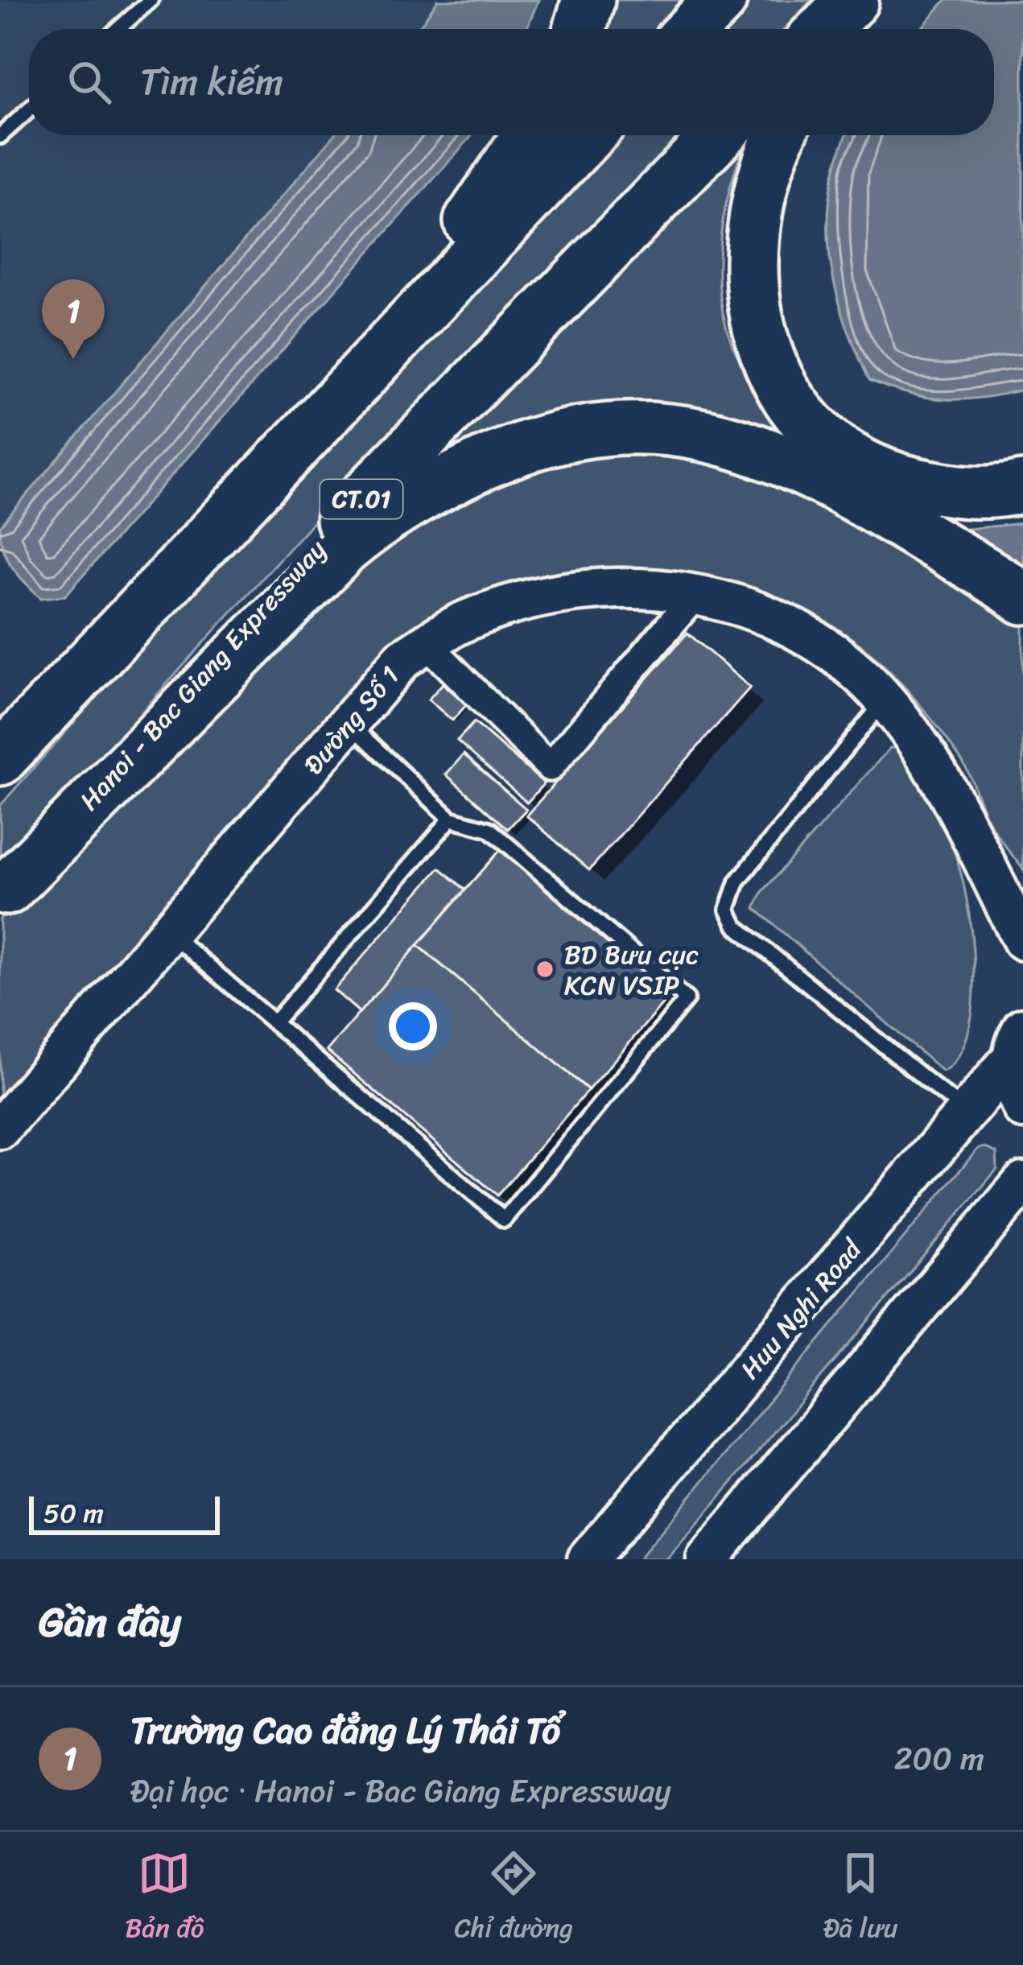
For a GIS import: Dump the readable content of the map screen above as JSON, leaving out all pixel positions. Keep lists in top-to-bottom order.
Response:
{
  "streets": {
    "highway": ["CT.01", "Hanoi - Bac Giang Expressway"],
    "street": ["Đường Số 1", "Huu Nghi Road"]
  },
  "places": ["BD Bưu cục KCN VSIP"],
  "scale_bar": "50 m",
  "page": {
    "search": "Tìm kiếm",
    "pins": "1",
    "scale": "50 m",
    "heading": "Gần đây",
    "list": [
      {
        "mark": "1",
        "name": "Trường Cao đẳng Lý Thái Tổ",
        "note": "Đại học · Hanoi - Bac Giang Expressway",
        "value": "200 m"
      }
    ],
    "nav": ["Bản đồ", "Chỉ đường", "Đã lưu"]
  }
}
